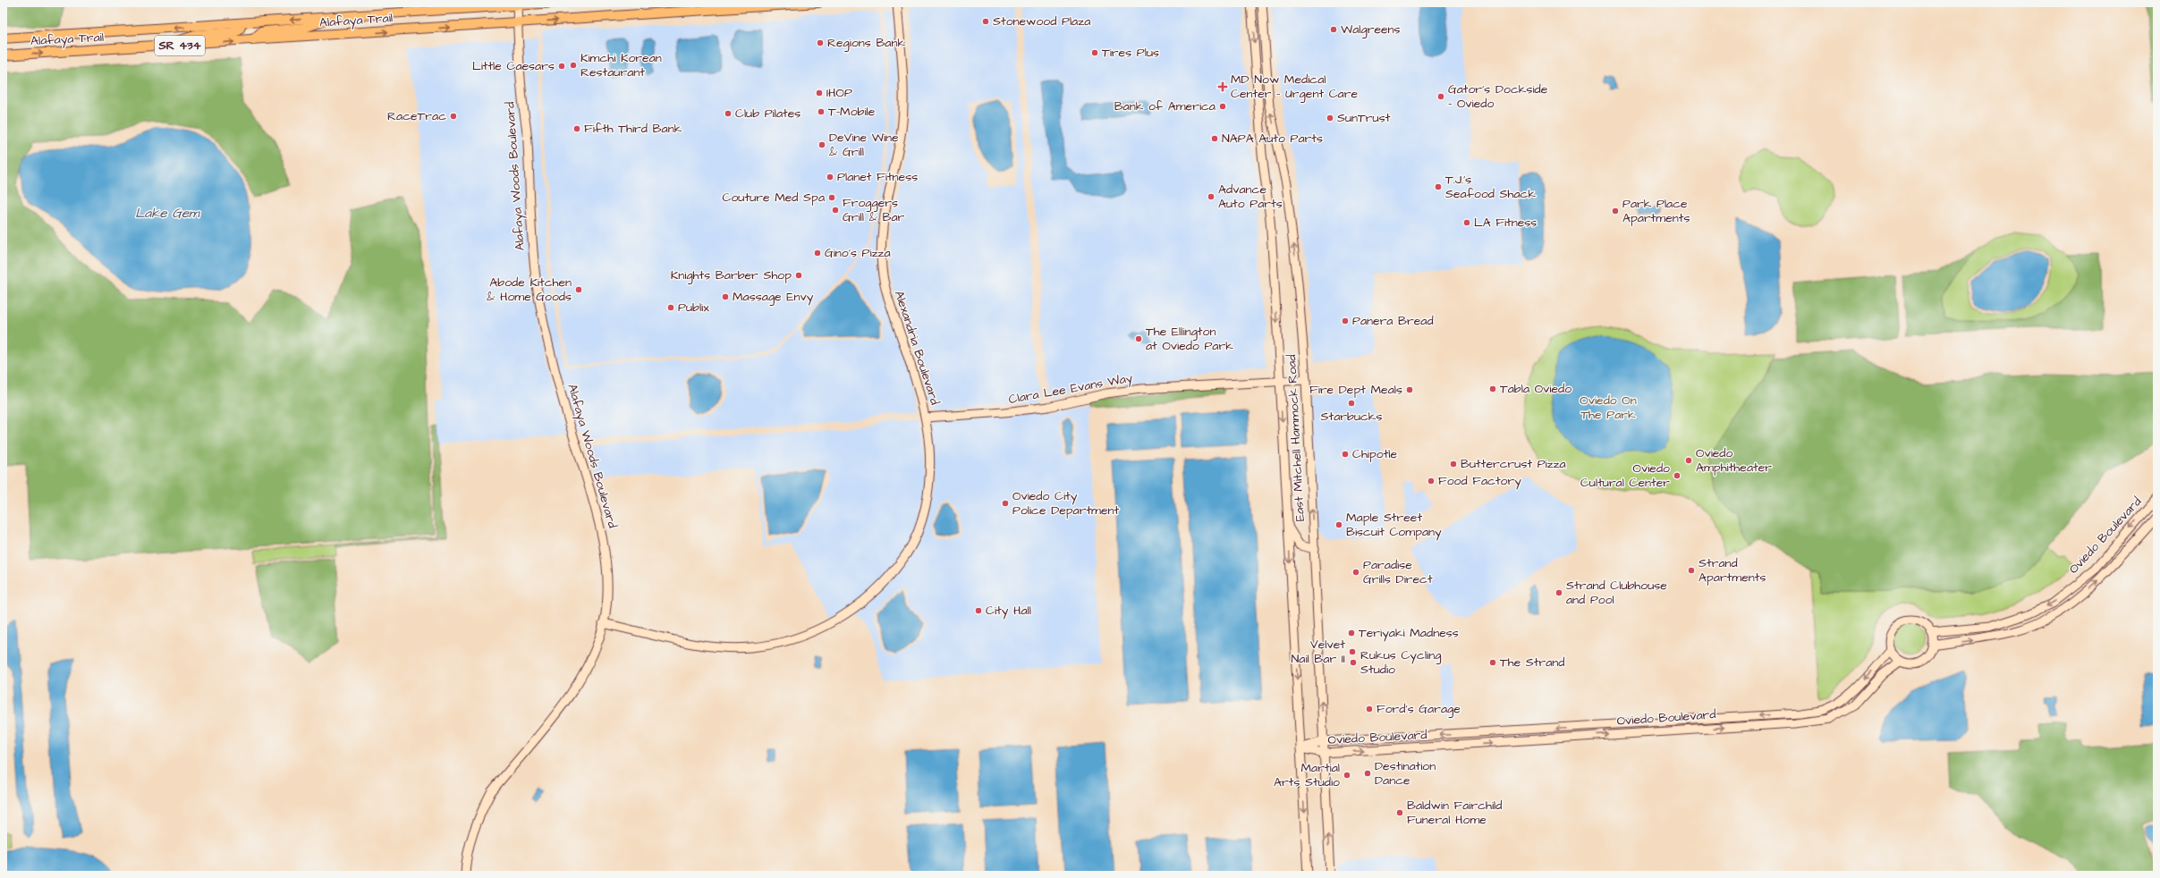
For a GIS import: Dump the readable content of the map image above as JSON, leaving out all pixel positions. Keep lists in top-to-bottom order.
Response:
{
  "streets": {
    "main road": ["Alafaya Trail", "SR 434"],
    "street": [
      "Alafaya Woods Boulevard",
      "Alexandria Boulevard",
      "Clara Lee Evans Way",
      "East Mitchell Hammock Road",
      "Oviedo Boulevard"
    ]
  },
  "crossings": [
    ["Alafaya Trail", "Alafaya Woods Boulevard"],
    ["Alafaya Woods Boulevard", "Alexandria Boulevard"],
    ["Alexandria Boulevard", "Clara Lee Evans Way"],
    ["Clara Lee Evans Way", "East Mitchell Hammock Road"],
    ["East Mitchell Hammock Road", "Oviedo Boulevard"]
  ],
  "water": ["Lake Gem"],
  "parks": ["Oviedo On The Park"],
  "places": {
    "other": [
      "Stonewood Plaza",
      "Walgreens",
      "Regions Bank",
      "Tires Plus",
      "Kimchi Korean Restaurant",
      "Little Caesars",
      "IHOP",
      "Gator's Dockside - Oviedo",
      "Bank of America",
      "T-Mobile",
      "Club Pilates",
      "RaceTrac",
      "SunTrust",
      "Fifth Third Bank",
      "NAPA Auto Parts",
      "DeVine Wine & Grill",
      "Planet Fitness",
      "T.J.'s Seafood Shack",
      "Advance Auto Parts",
      "Couture Med Spa",
      "Froggers Grill & Bar",
      "Park Place Apartments",
      "LA Fitness",
      "Gino's Pizza",
      "Knights Barber Shop",
      "Abode Kitchen & Home Goods",
      "Massage Envy",
      "Publix",
      "Panera Bread",
      "The Ellington at Oviedo Park",
      "Tabla Oviedo",
      "Fire Dept Meals",
      "Starbucks",
      "Chipotle",
      "Oviedo Amphitheater",
      "Buttercrust Pizza",
      "Oviedo Cultural Center",
      "Food Factory",
      "Oviedo City Police Department",
      "Maple Street Biscuit Company",
      "Strand Apartments",
      "Paradise Grills Direct",
      "Strand Clubhouse and Pool",
      "City Hall",
      "Teriyaki Madness",
      "Velvet Nail Bar II",
      "Rukus Cycling Studio",
      "The Strand",
      "Ford's Garage",
      "Destination Dance",
      "Martial Arts Studio",
      "Baldwin Fairchild Funeral Home"
    ],
    "health": ["MD Now Medical Center - Urgent Care"]
  }
}
